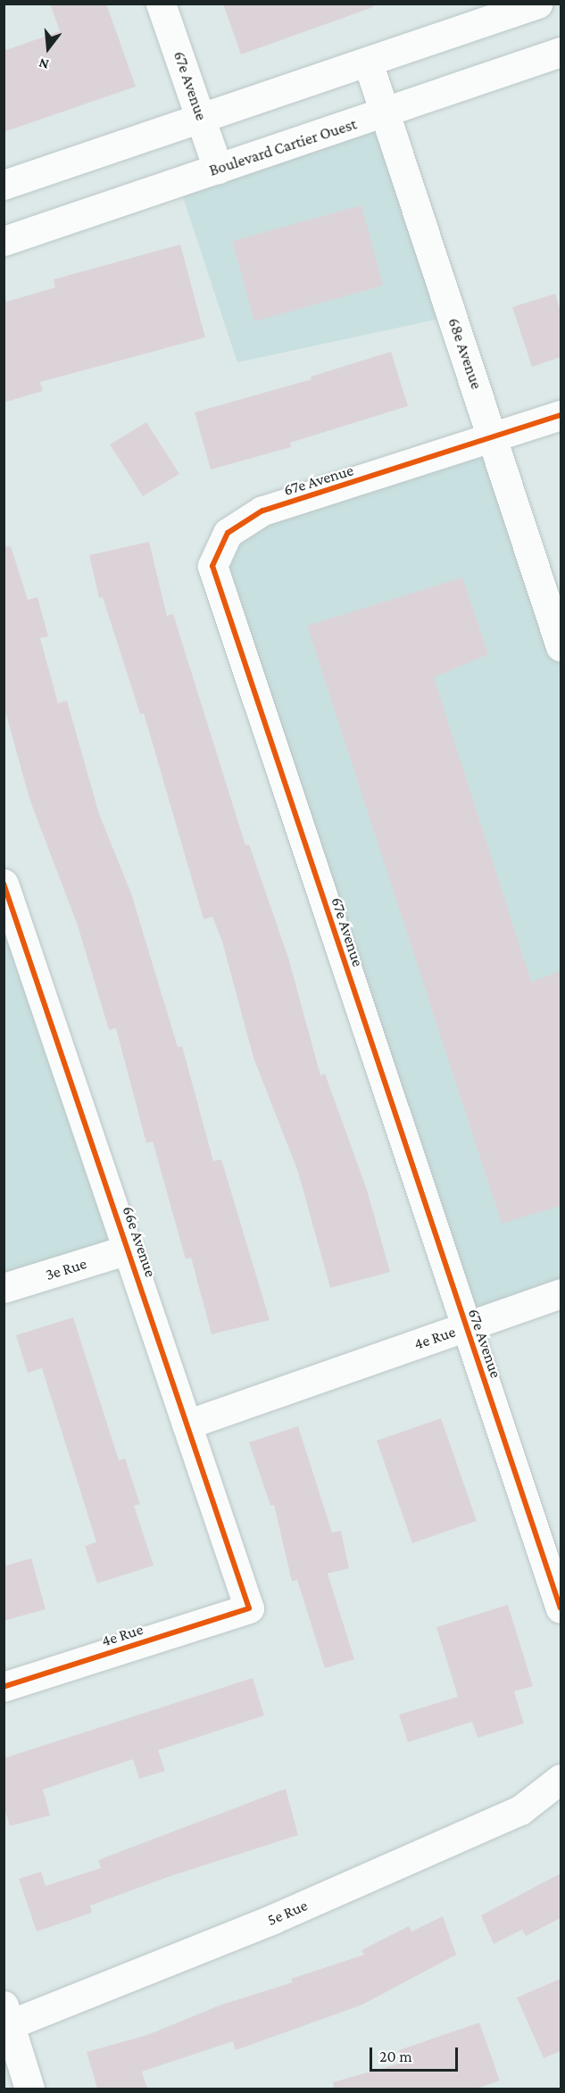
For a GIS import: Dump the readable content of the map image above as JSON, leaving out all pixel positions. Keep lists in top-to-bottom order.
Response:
{
  "streets": {
    "street": [
      "67e Avenue",
      "Boulevard Cartier Ouest",
      "68e Avenue",
      "66e Avenue",
      "3e Rue",
      "4e Rue",
      "5e Rue"
    ]
  },
  "crossings": [
    ["67e Avenue", "Boulevard Cartier Ouest"],
    ["67e Avenue", "68e Avenue"],
    ["67e Avenue", "4e Rue"],
    ["Boulevard Cartier Ouest", "68e Avenue"],
    ["66e Avenue", "3e Rue"],
    ["66e Avenue", "4e Rue"]
  ],
  "scale_bar": "20 m",
  "north": "bottom"
}
